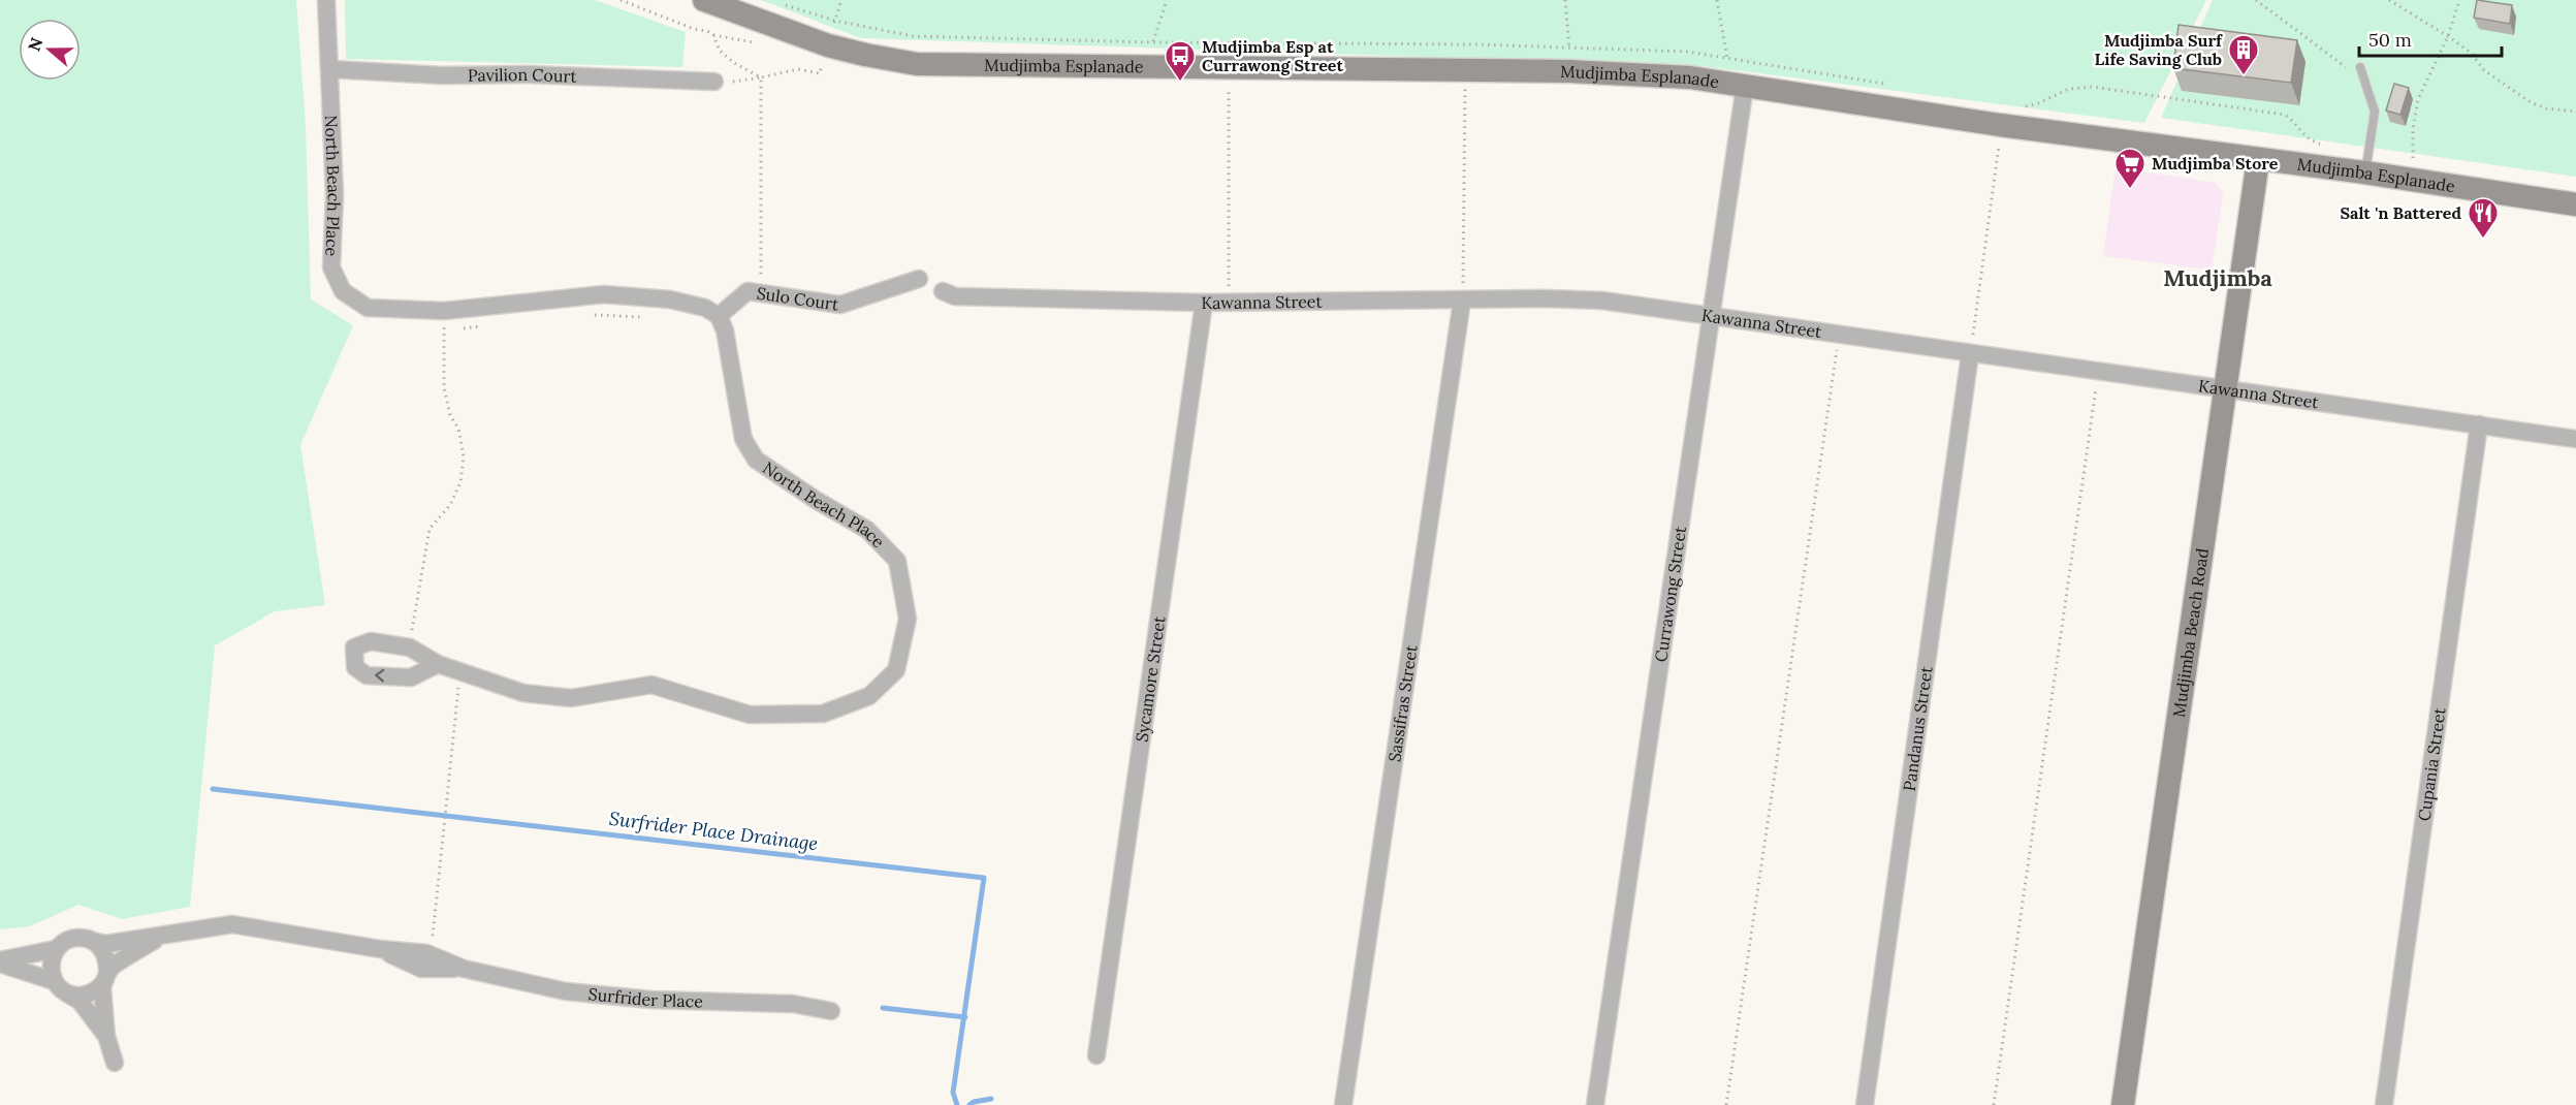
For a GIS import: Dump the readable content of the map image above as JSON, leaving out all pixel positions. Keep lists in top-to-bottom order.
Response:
{
  "streets": {
    "street": [
      "Mudjimba Esplanade",
      "Pavilion Court",
      "North Beach Place",
      "Sulo Court",
      "Kawanna Street",
      "Currawong Street",
      "Mudjimba Beach Road",
      "Sycamore Street",
      "Sassifras Street",
      "Pandanus Street",
      "Cupania Street",
      "Surfrider Place"
    ]
  },
  "crossings": [
    ["Mudjimba Esplanade", "Currawong Street"],
    ["Mudjimba Esplanade", "Mudjimba Beach Road"],
    ["Pavilion Court", "North Beach Place"],
    ["North Beach Place", "Sulo Court"],
    ["Kawanna Street", "Currawong Street"],
    ["Kawanna Street", "Mudjimba Beach Road"],
    ["Kawanna Street", "Sycamore Street"],
    ["Kawanna Street", "Sassifras Street"],
    ["Kawanna Street", "Pandanus Street"],
    ["Kawanna Street", "Cupania Street"]
  ],
  "districts": ["Mudjimba"],
  "water": ["Surfrider Place Drainage"],
  "places": {
    "building": ["Mudjimba Surf Life Saving Club"],
    "bus stop": ["Mudjimba Esp at Currawong Street"],
    "supermarket": ["Mudjimba Store"],
    "restaurant": ["Salt 'n Battered"]
  },
  "scale_bar": "50 m",
  "north": "left"
}
